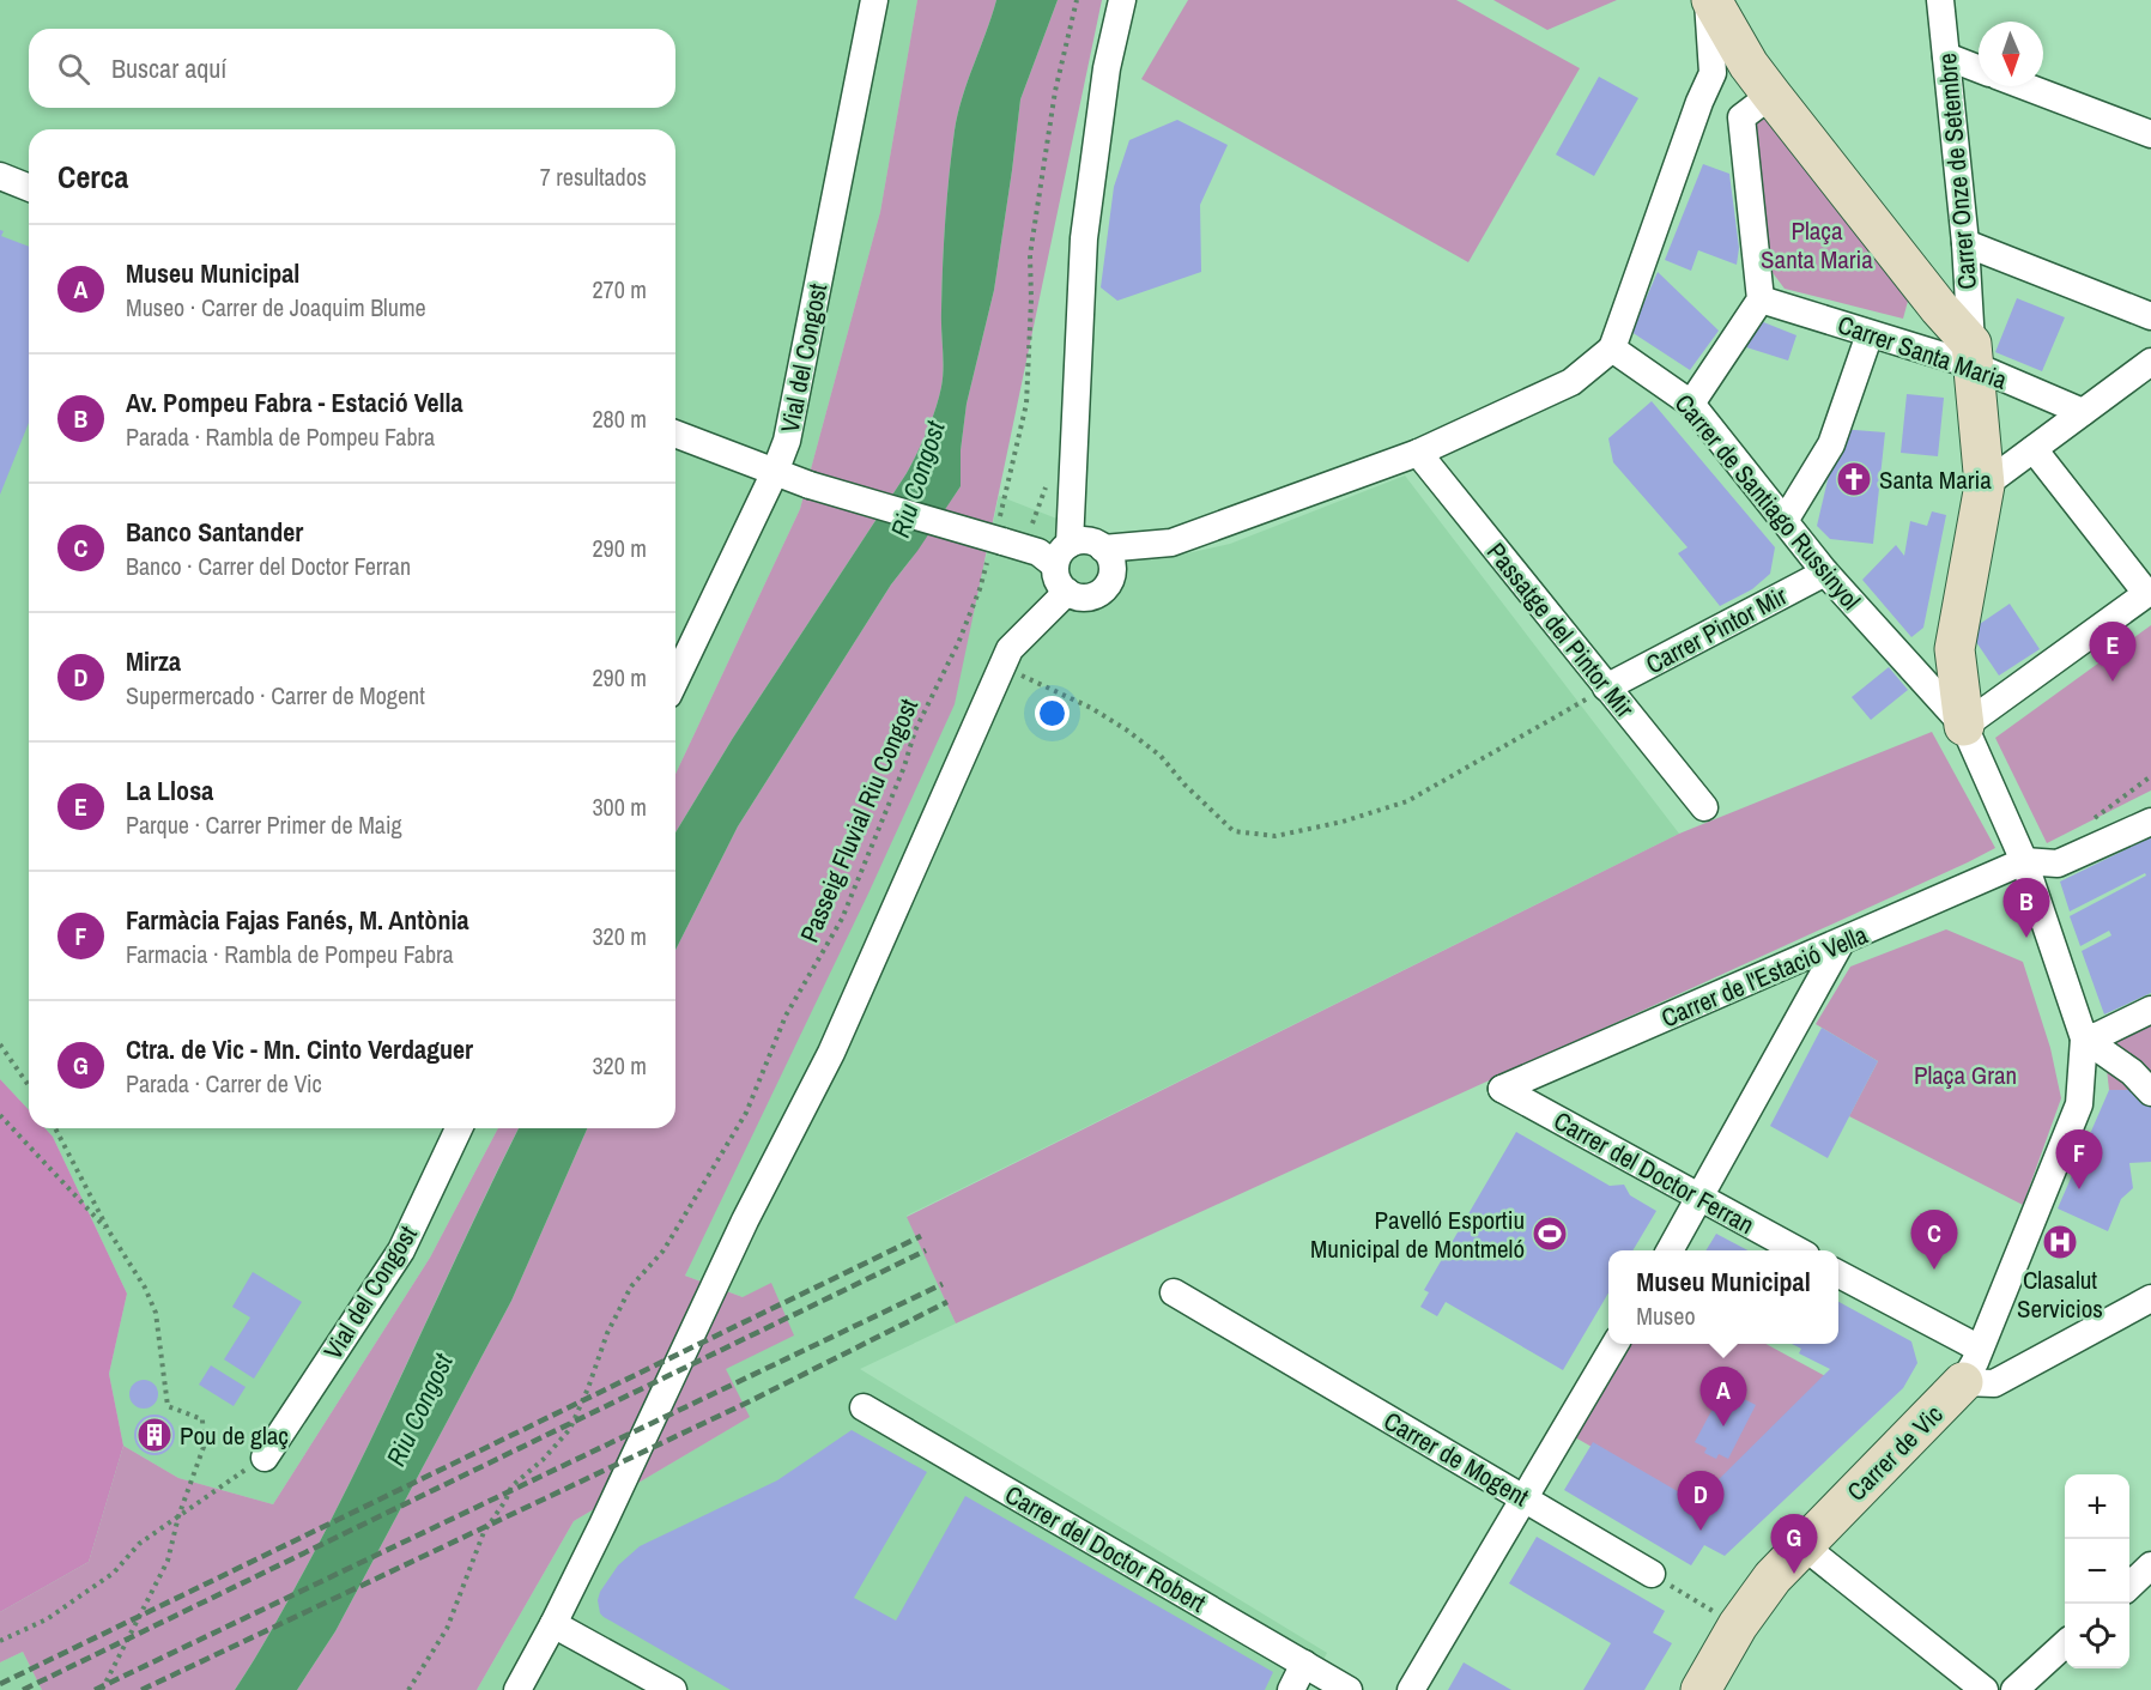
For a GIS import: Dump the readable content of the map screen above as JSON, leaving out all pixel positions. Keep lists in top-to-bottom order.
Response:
{
  "streets": {
    "street": [
      "Carrer Onze de Setembre",
      "Carrer Santa Maria",
      "Vial del Congost",
      "Carrer de Santiago Russinyol",
      "Passatge del Pintor Mir",
      "Carrer Pintor Mir",
      "Carrer de l'Estació Vella",
      "Carrer del Doctor Ferran",
      "Carrer de Vic",
      "Carrer de Mogent",
      "Carrer del Doctor Robert"
    ],
    "path": ["Passeig Fluvial Riu Congost"]
  },
  "crossings": [
    ["Carrer Onze de Setembre", "Carrer Santa Maria"],
    ["Carrer de Santiago Russinyol", "Carrer Pintor Mir"],
    ["Carrer de Santiago Russinyol", "Carrer de l'Estació Vella"],
    ["Passatge del Pintor Mir", "Carrer Pintor Mir"],
    ["Carrer de l'Estació Vella", "Carrer del Doctor Ferran"]
  ],
  "water": ["Riu Congost"],
  "parks": ["Plaça Santa Maria", "Plaça Gran"],
  "places": {
    "church": ["Santa Maria"],
    "sports": ["Pavelló Esportiu Municipal de Montmeló"],
    "hospital": ["Clasalut Servicios"],
    "building": ["Pou de glaç"]
  },
  "north": "bottom",
  "page": {
    "search": "Buscar aquí",
    "heading": ["Cerca", "7 resultados"],
    "list": [
      {
        "mark": "A",
        "name": "Museu Municipal",
        "note": "Museo · Carrer de Joaquim Blume",
        "value": "270 m"
      },
      {
        "mark": "B",
        "name": "Av. Pompeu Fabra - Estació Vella",
        "note": "Parada · Rambla de Pompeu Fabra",
        "value": "280 m"
      },
      {
        "mark": "C",
        "name": "Banco Santander",
        "note": "Banco · Carrer del Doctor Ferran",
        "value": "290 m"
      },
      {
        "mark": "D",
        "name": "Mirza",
        "note": "Supermercado · Carrer de Mogent",
        "value": "290 m"
      },
      {
        "mark": "E",
        "name": "La Llosa",
        "note": "Parque · Carrer Primer de Maig",
        "value": "300 m"
      },
      {
        "mark": "F",
        "name": "Farmàcia Fajas Fanés, M. Antònia",
        "note": "Farmacia · Rambla de Pompeu Fabra",
        "value": "320 m"
      },
      {
        "mark": "G",
        "name": "Ctra. de Vic - Mn. Cinto Verdaguer",
        "note": "Parada · Carrer de Vic",
        "value": "320 m"
      }
    ],
    "pins": [
      "E",
      "B",
      "F",
      "C",
      "A",
      "D",
      "G"
    ],
    "popup": ["Museu Municipal", "Museo"],
    "map_buttons": ["+", "−"]
  }
}
